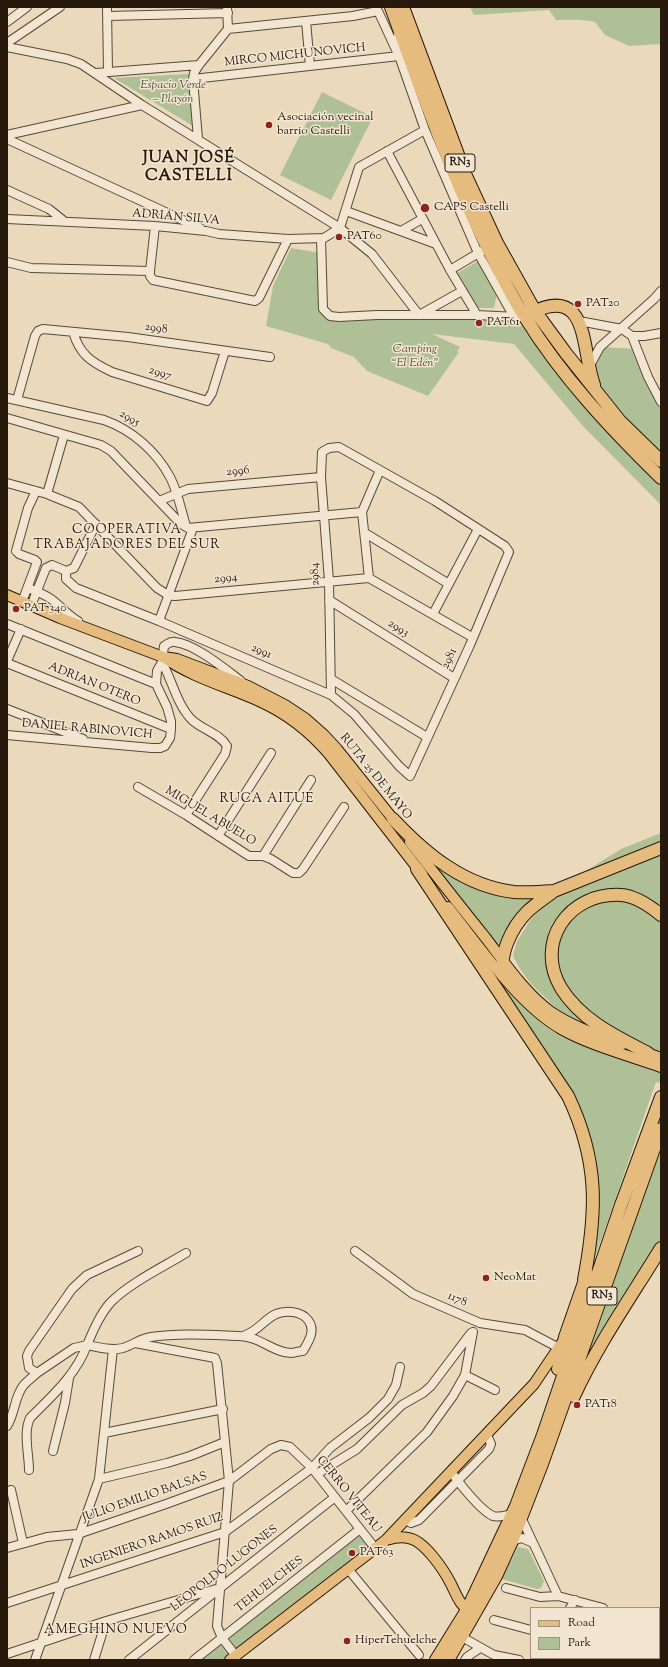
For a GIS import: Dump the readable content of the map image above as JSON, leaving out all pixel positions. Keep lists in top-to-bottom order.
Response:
{
  "streets": {
    "highway": ["RN3"],
    "main road": ["RUTA 25 DE MAYO"],
    "street": [
      "MIRCO MICHUNOVICH",
      "ADRIÁN SILVA",
      "2998",
      "2997",
      "2995",
      "2996",
      "2984",
      "2994",
      "2993",
      "2991",
      "2981",
      "ADRIAN OTERO",
      "DANIEL RABINOVICH",
      "MIGUEL ABUELO",
      "1178",
      "CERRO VITEAU",
      "JULIO EMILIO BALSAS",
      "INGENIERO RAMOS RUIZ",
      "LEOPOLDO LUGONES",
      "TEHUELCHES"
    ]
  },
  "crossings": [
    ["2998", "2997"],
    ["2998", "2995"],
    ["2995", "2996"],
    ["2996", "2984"],
    ["2984", "2994"],
    ["2984", "2993"],
    ["2984", "2991"],
    ["2993", "2981"],
    ["2991", "2981"],
    ["ADRIAN OTERO", "DANIEL RABINOVICH"],
    ["1178", "INGENIERO RAMOS RUIZ"],
    ["CERRO VITEAU", "JULIO EMILIO BALSAS"],
    ["CERRO VITEAU", "INGENIERO RAMOS RUIZ"],
    ["CERRO VITEAU", "LEOPOLDO LUGONES"],
    ["CERRO VITEAU", "TEHUELCHES"]
  ],
  "districts": [
    "JUAN JOSÉ CASTELLI",
    "COOPERATIVA TRABAJADORES DEL SUR",
    "RUCA AITUE",
    "AMEGHINO NUEVO"
  ],
  "parks": ["Espacio Verde – Playón", "Camping “El Edén”"],
  "places": [
    "Asociación vecinal barrio Castelli",
    "CAPS Castelli",
    "PAT60",
    "PAT20",
    "PAT61",
    "PAT 340",
    "NeoMat",
    "PAT18",
    "PAT63",
    "HiperTehuelche"
  ],
  "legend": ["Road", "Park"]
}
